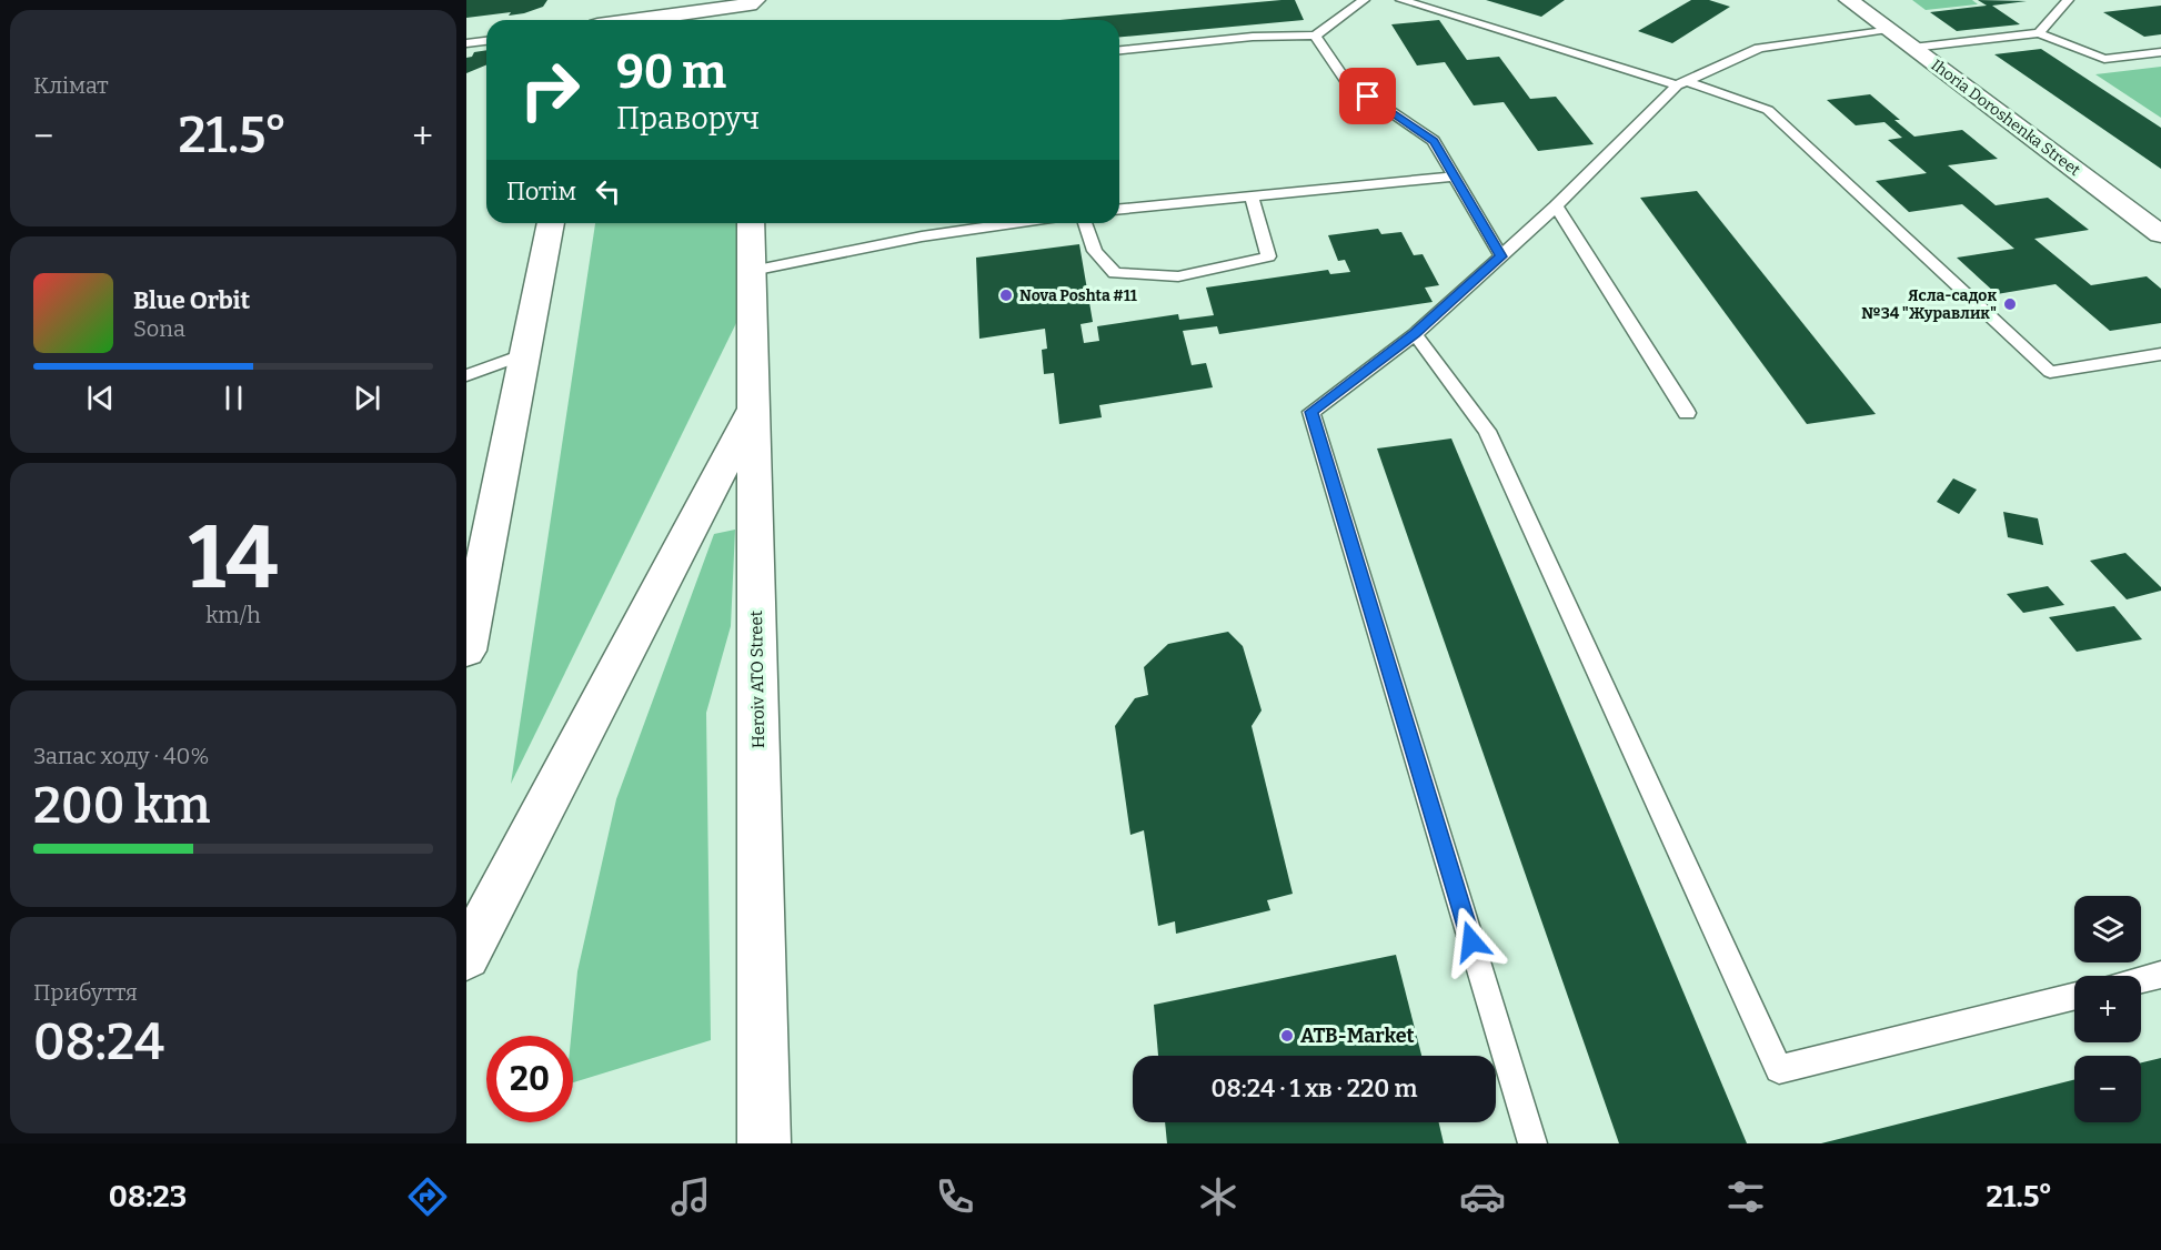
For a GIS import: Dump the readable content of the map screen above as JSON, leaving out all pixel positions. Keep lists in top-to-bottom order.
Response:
{
  "streets": {
    "street": ["Ihoria Doroshenka Street", "Heroiv ATO Street"]
  },
  "places": ["Nova Poshta #11", "Ясла-садок №34 \"Журавлик\"", "ATB-Market"],
  "page": {
    "tile": [
      "Клімат",
      ["14", "km/h"],
      ["Запас ходу · 40%", "200 km"],
      ["Прибуття", "08:24"]
    ],
    "turn": ["90 m", "Праворуч"],
    "heat": ["−", "21.5°", "+"],
    "then": "Потім",
    "song": ["Blue Orbit", "Sona"],
    "map_buttons": ["+", "−"],
    "limit": "20",
    "trip": "08:24 · 1 хв · 220 m",
    "tabs": ["08:23", "21.5°"]
  }
}
